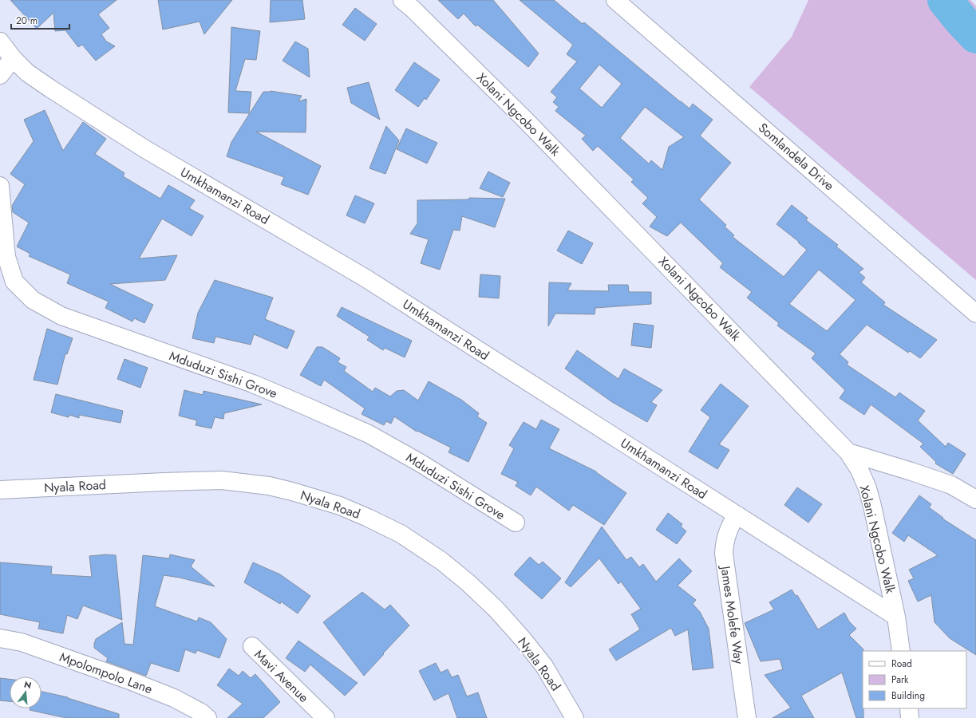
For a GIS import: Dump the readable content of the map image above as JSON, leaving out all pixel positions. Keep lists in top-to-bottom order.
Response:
{
  "streets": {
    "street": [
      "Xolani Ngcobo Walk",
      "Somlandela Drive",
      "Umkhamanzi Road",
      "Mduduzi Sishi Grove",
      "Nyala Road",
      "James Molefe Way",
      "Mpolompolo Lane",
      "Mavi Avenue"
    ]
  },
  "crossings": [
    ["Xolani Ngcobo Walk", "Umkhamanzi Road"],
    ["Umkhamanzi Road", "James Molefe Way"]
  ],
  "legend": ["Road", "Park", "Building"],
  "scale_bar": "20 m",
  "north": "top"
}
